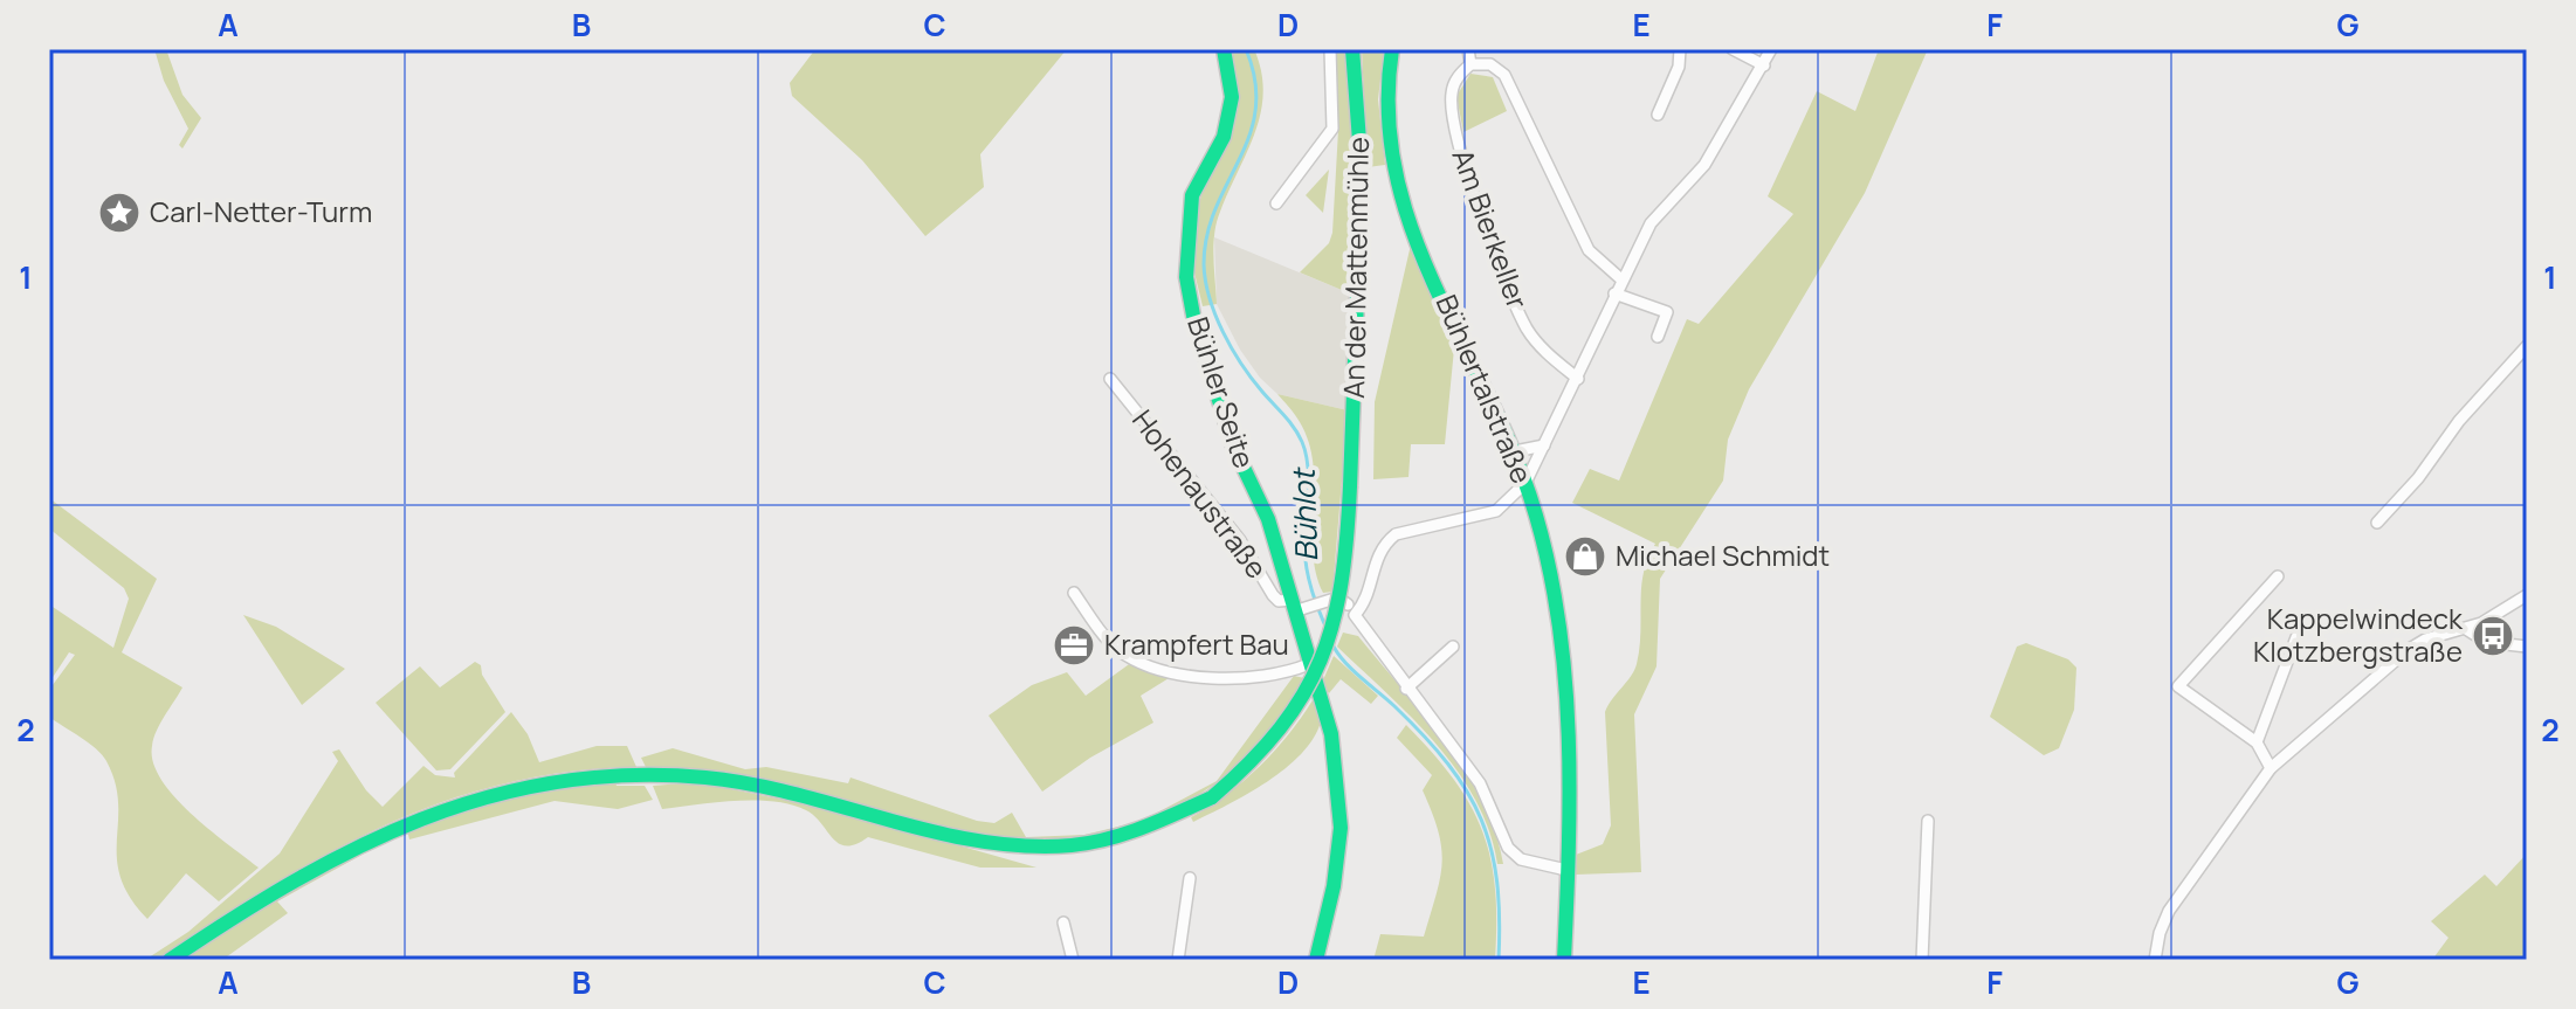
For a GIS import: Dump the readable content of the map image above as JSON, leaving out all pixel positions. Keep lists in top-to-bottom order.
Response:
{
  "streets": {
    "main road": ["An der Mattenmühle", "Bühlertalstraße", "Bühler Seite"],
    "street": ["Am Bierkeller", "Hohenaustraße"]
  },
  "crossings": [
    ["Bühler Seite", "Hohenaustraße"]
  ],
  "water": ["Bühlot"],
  "places": {
    "place": ["Carl-Netter-Turm"],
    "shop": ["Michael Schmidt"],
    "bus stop": ["Kappelwindeck Klotzbergstraße"],
    "office": ["Krampfert Bau"]
  },
  "grid": {
    "columns": [
      "A",
      "B",
      "C",
      "D",
      "E",
      "F",
      "G"
    ],
    "rows": ["1", "2"]
  }
}
